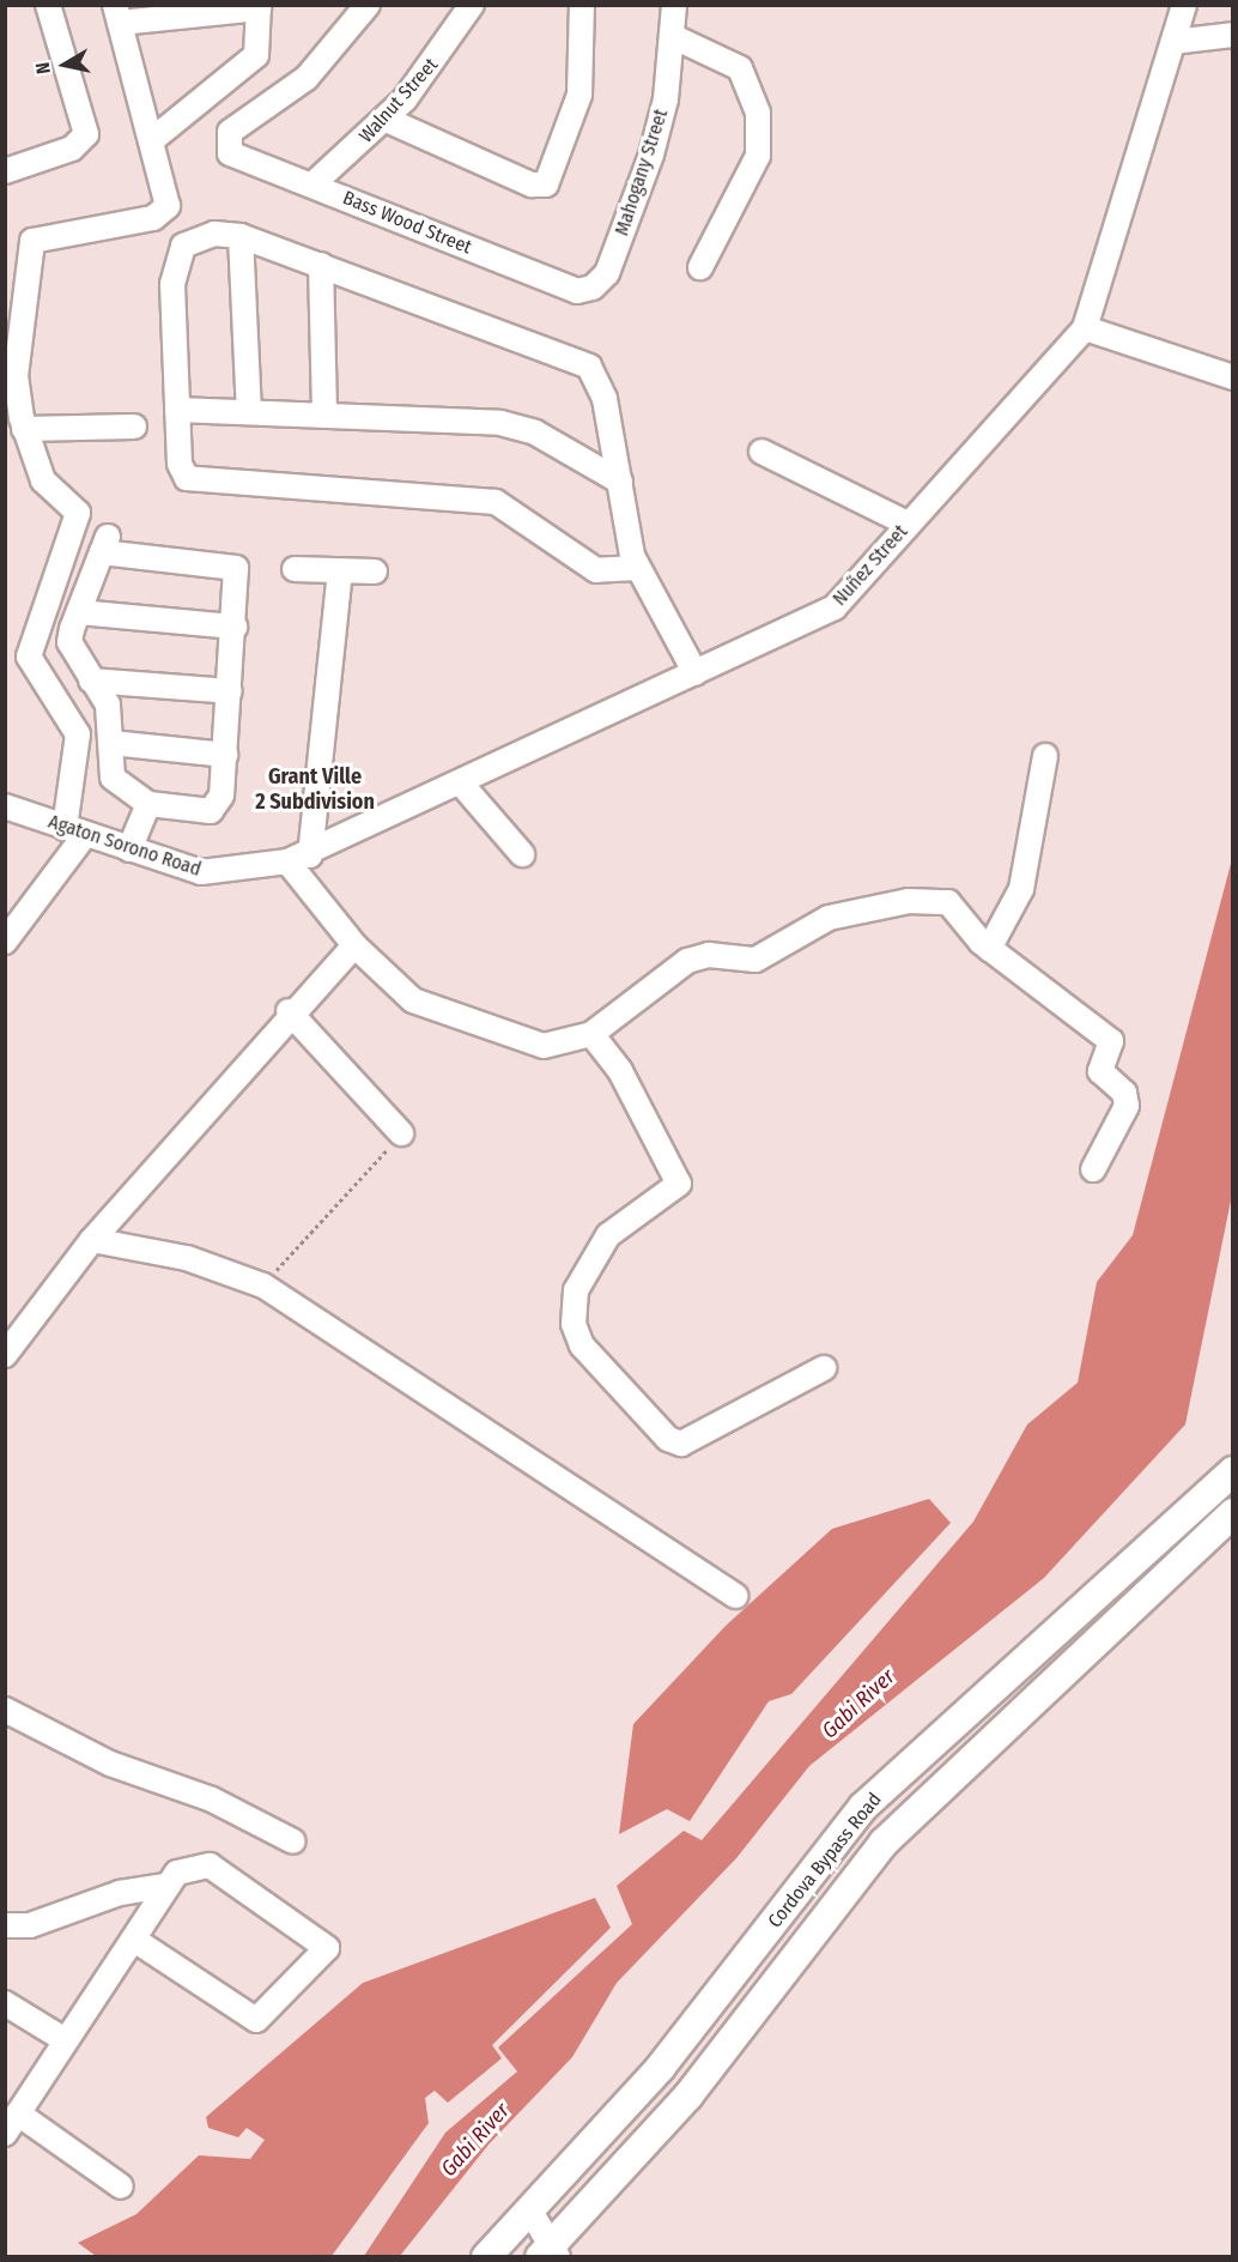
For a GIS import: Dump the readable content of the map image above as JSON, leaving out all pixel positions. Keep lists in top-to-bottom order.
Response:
{
  "streets": {
    "main road": ["Cordova Bypass Road"],
    "street": [
      "Walnut Street",
      "Mahogany Street",
      "Bass Wood Street",
      "Nuñez Street",
      "Agaton Sorono Road"
    ]
  },
  "crossings": [
    ["Walnut Street", "Bass Wood Street"],
    ["Mahogany Street", "Bass Wood Street"],
    ["Nuñez Street", "Agaton Sorono Road"]
  ],
  "districts": ["Grant Ville 2 Subdivision"],
  "water": ["Gabi River"],
  "north": "left"
}
